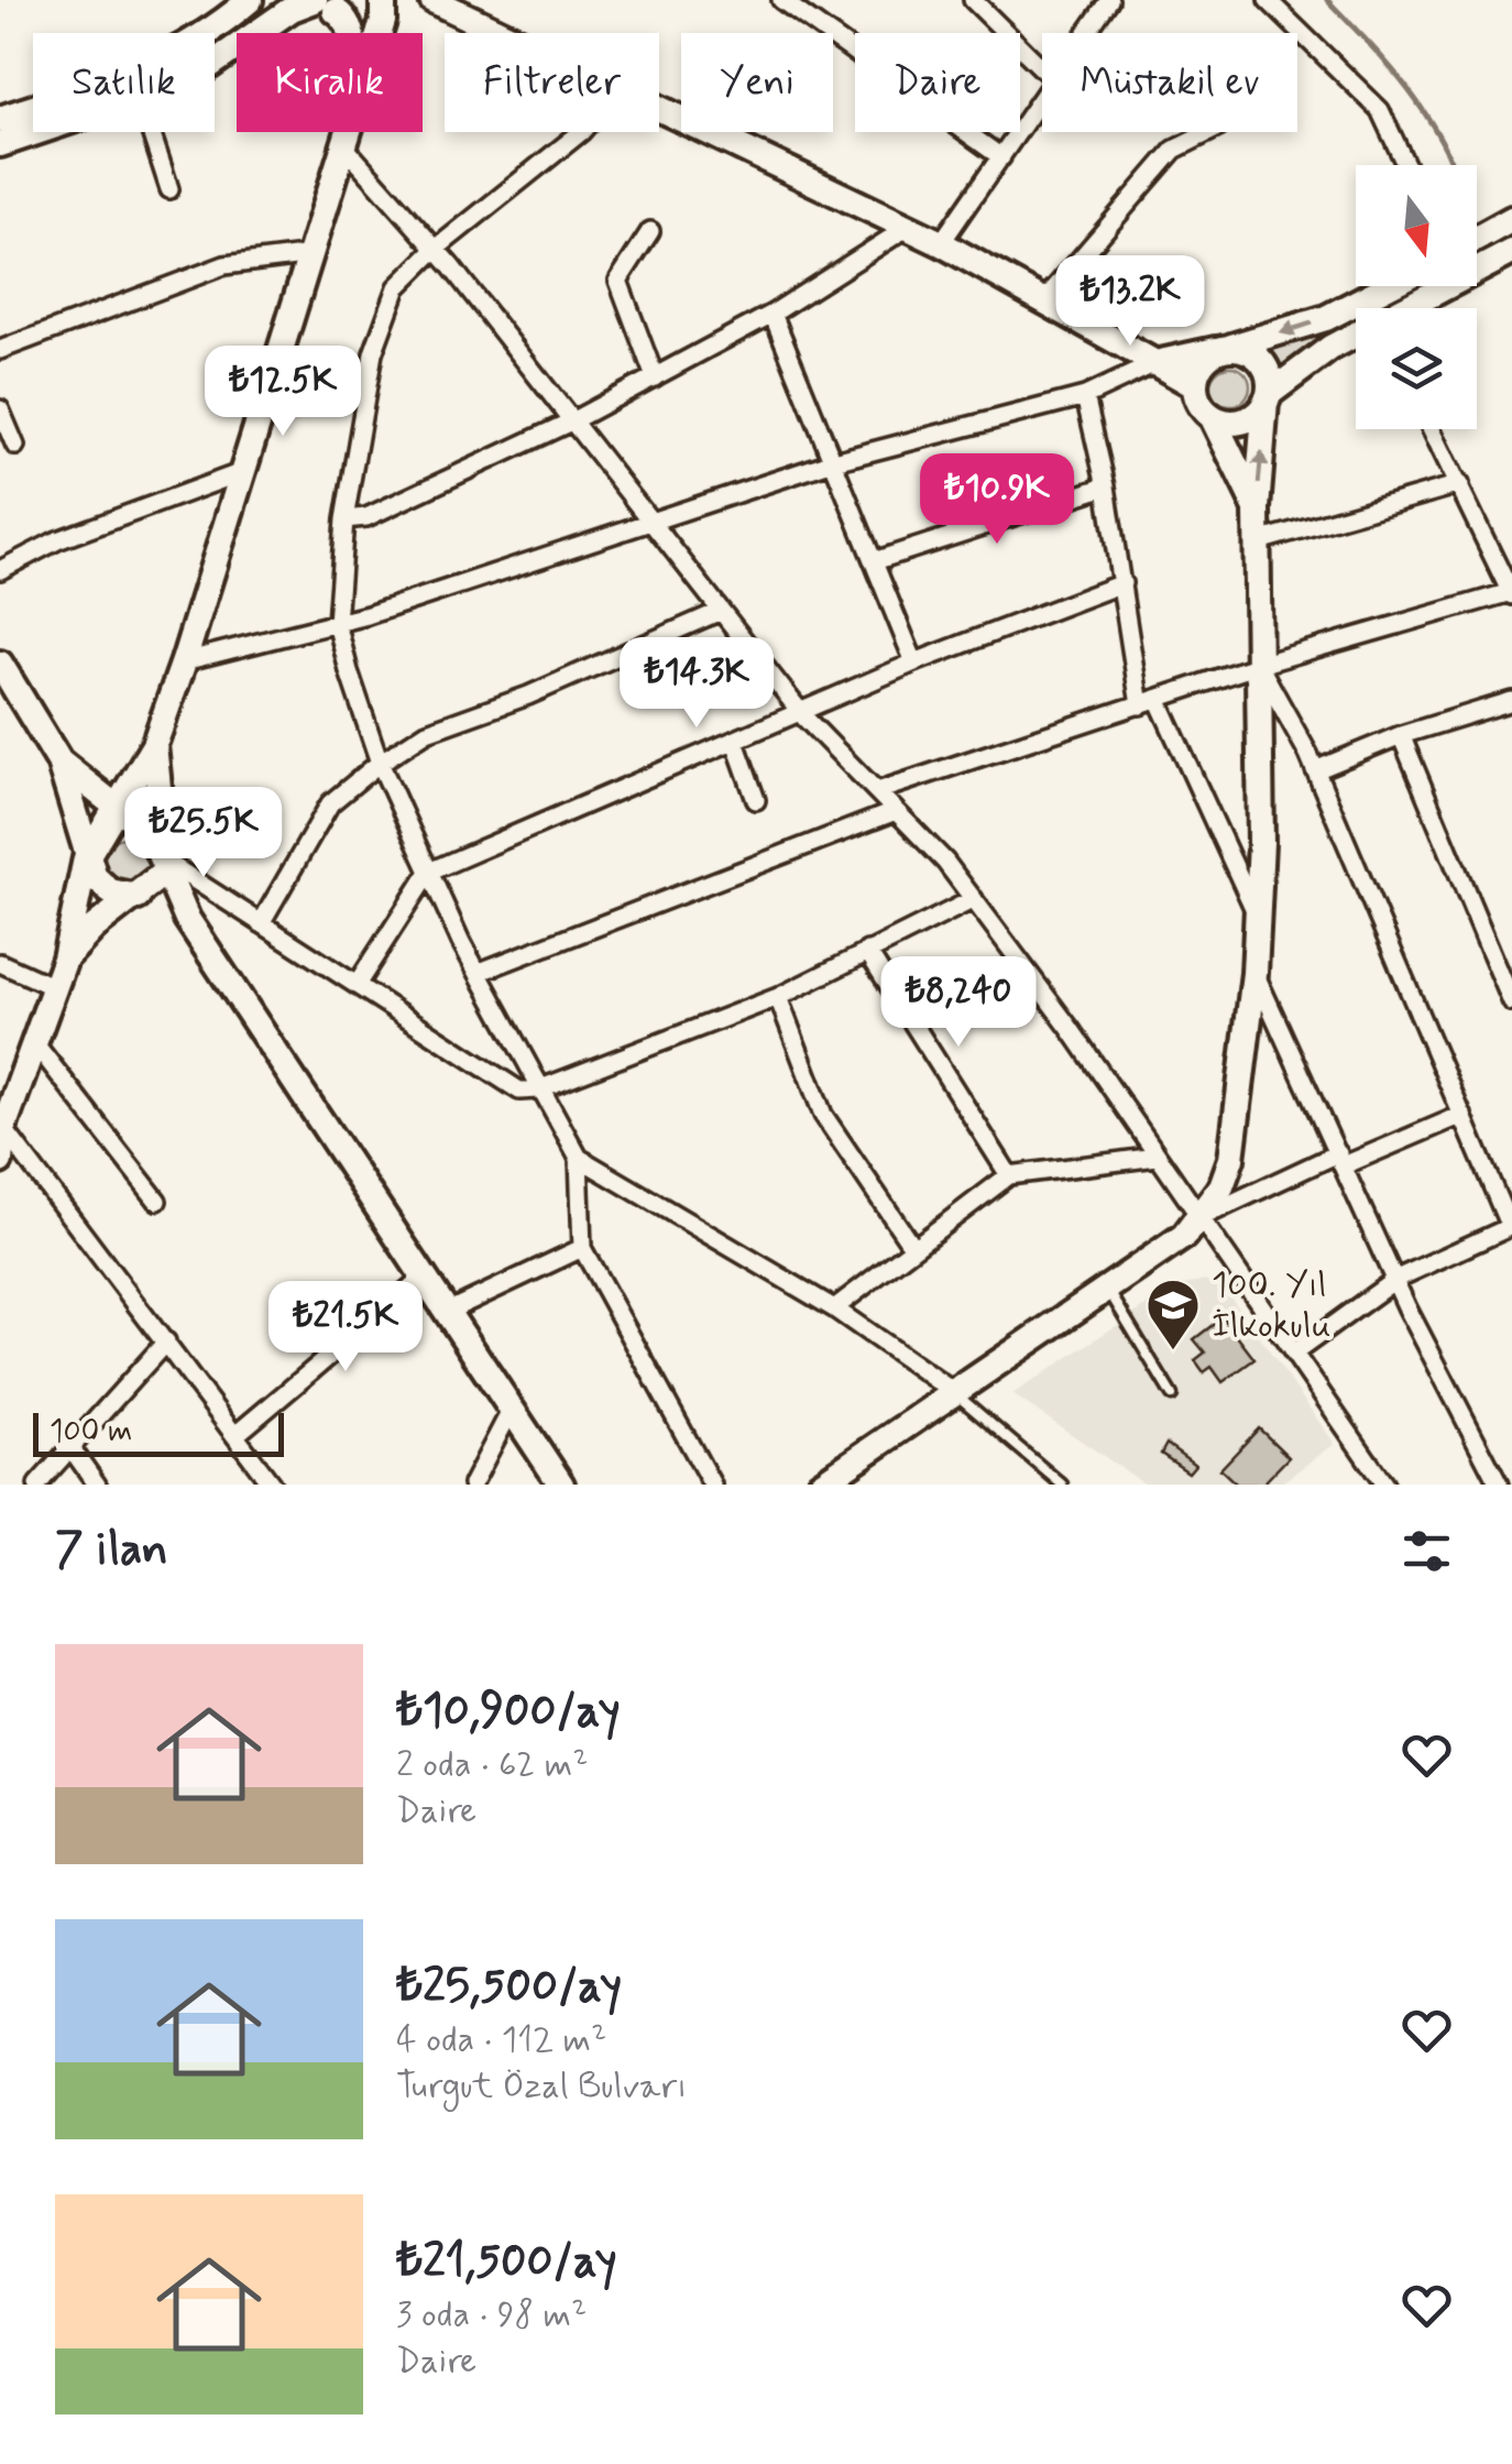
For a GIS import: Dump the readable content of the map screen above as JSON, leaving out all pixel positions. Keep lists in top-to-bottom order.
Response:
{
  "places": {
    "school or university": ["100. Yıl İlkokulu"]
  },
  "scale_bar": "100 m",
  "north": "bottom",
  "page": {
    "chip": [
      "Satılık",
      "Kiralık",
      "Filtreler",
      "Yeni",
      "Daire",
      "Müstakil ev"
    ],
    "price": [
      "₺13.2K",
      "₺12.5K",
      "₺10.9K",
      "₺14.3K",
      "₺25.5K",
      "₺8,240",
      "₺21.5K"
    ],
    "scale": "100 m",
    "heading": "7 ilan",
    "list": [
      {
        "name": "₺10,900/ay",
        "note": "2 oda · 62 m² · Daire"
      },
      {
        "name": "₺25,500/ay",
        "note": "4 oda · 112 m² · Turgut Özal Bulvarı"
      },
      {
        "name": "₺21,500/ay",
        "note": "3 oda · 98 m² · Daire"
      }
    ]
  }
}
